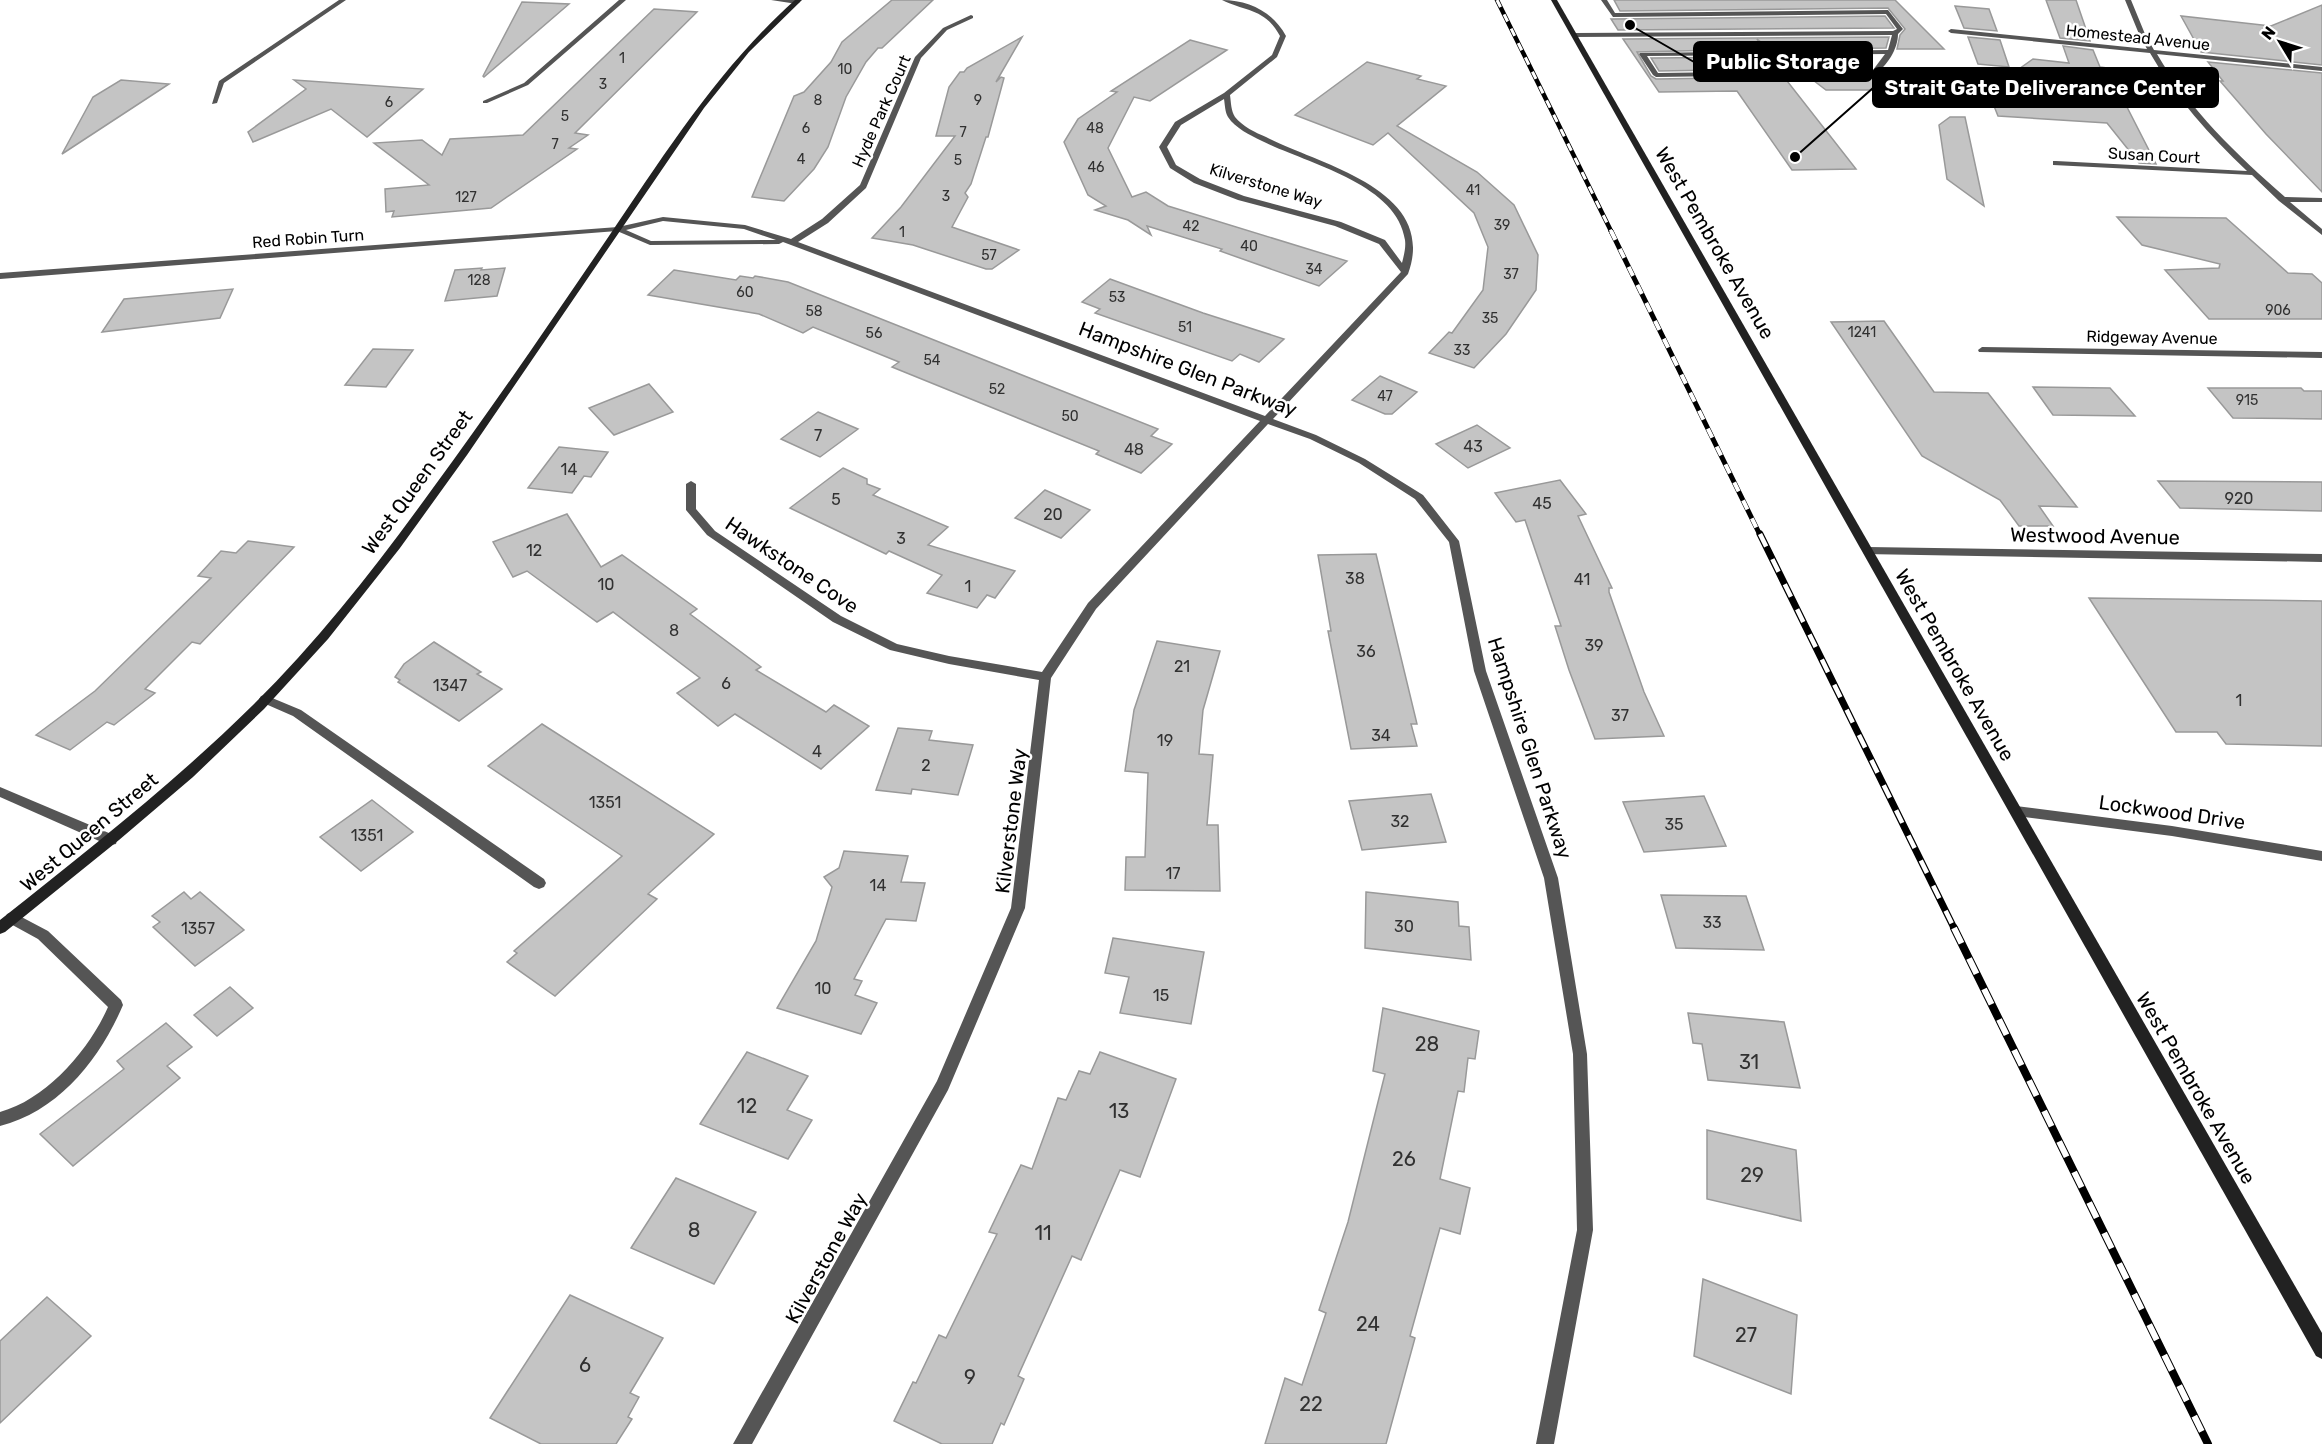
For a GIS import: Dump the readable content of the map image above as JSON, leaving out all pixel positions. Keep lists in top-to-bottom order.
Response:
{
  "streets": {
    "main road": ["West Pembroke Avenue", "West Queen Street"],
    "street": [
      "Homestead Avenue",
      "Hyde Park Court",
      "Susan Court",
      "Kilverstone Way",
      "Red Robin Turn",
      "Ridgeway Avenue",
      "Hampshire Glen Parkway",
      "Westwood Avenue",
      "Hawkstone Cove",
      "Lockwood Drive"
    ]
  },
  "crossings": [
    ["Hyde Park Court", "Hampshire Glen Parkway"],
    ["Kilverstone Way", "Hampshire Glen Parkway"],
    ["Kilverstone Way", "Hawkstone Cove"],
    ["Red Robin Turn", "Hampshire Glen Parkway"],
    ["Red Robin Turn", "West Queen Street"],
    ["West Pembroke Avenue", "Westwood Avenue"],
    ["West Pembroke Avenue", "Lockwood Drive"],
    ["Hampshire Glen Parkway", "West Queen Street"]
  ],
  "places": ["Public Storage", "Strait Gate Deliverance Center"],
  "house_numbers": [
    "1",
    "10",
    "3",
    "8",
    "9",
    "6",
    "5",
    "6",
    "48",
    "7",
    "7",
    "4",
    "5",
    "46",
    "41",
    "3",
    "127",
    "39",
    "42",
    "1",
    "40",
    "57",
    "34",
    "37",
    "128",
    "60",
    "53",
    "906",
    "58",
    "35",
    "51",
    "1241",
    "56",
    "33",
    "54",
    "52",
    "47",
    "915",
    "50",
    "7",
    "43",
    "48",
    "14",
    "920",
    "5",
    "45",
    "20",
    "3",
    "12",
    "38",
    "41",
    "10",
    "1",
    "8",
    "39",
    "36",
    "21",
    "6",
    "1347",
    "1",
    "37",
    "34",
    "19",
    "4",
    "2",
    "1351",
    "32",
    "35",
    "1351",
    "17",
    "14",
    "33",
    "30",
    "1357",
    "10",
    "15",
    "28",
    "31",
    "12",
    "13",
    "26",
    "29",
    "8",
    "11",
    "24",
    "27",
    "6",
    "9",
    "22"
  ],
  "north": "top left"
}
